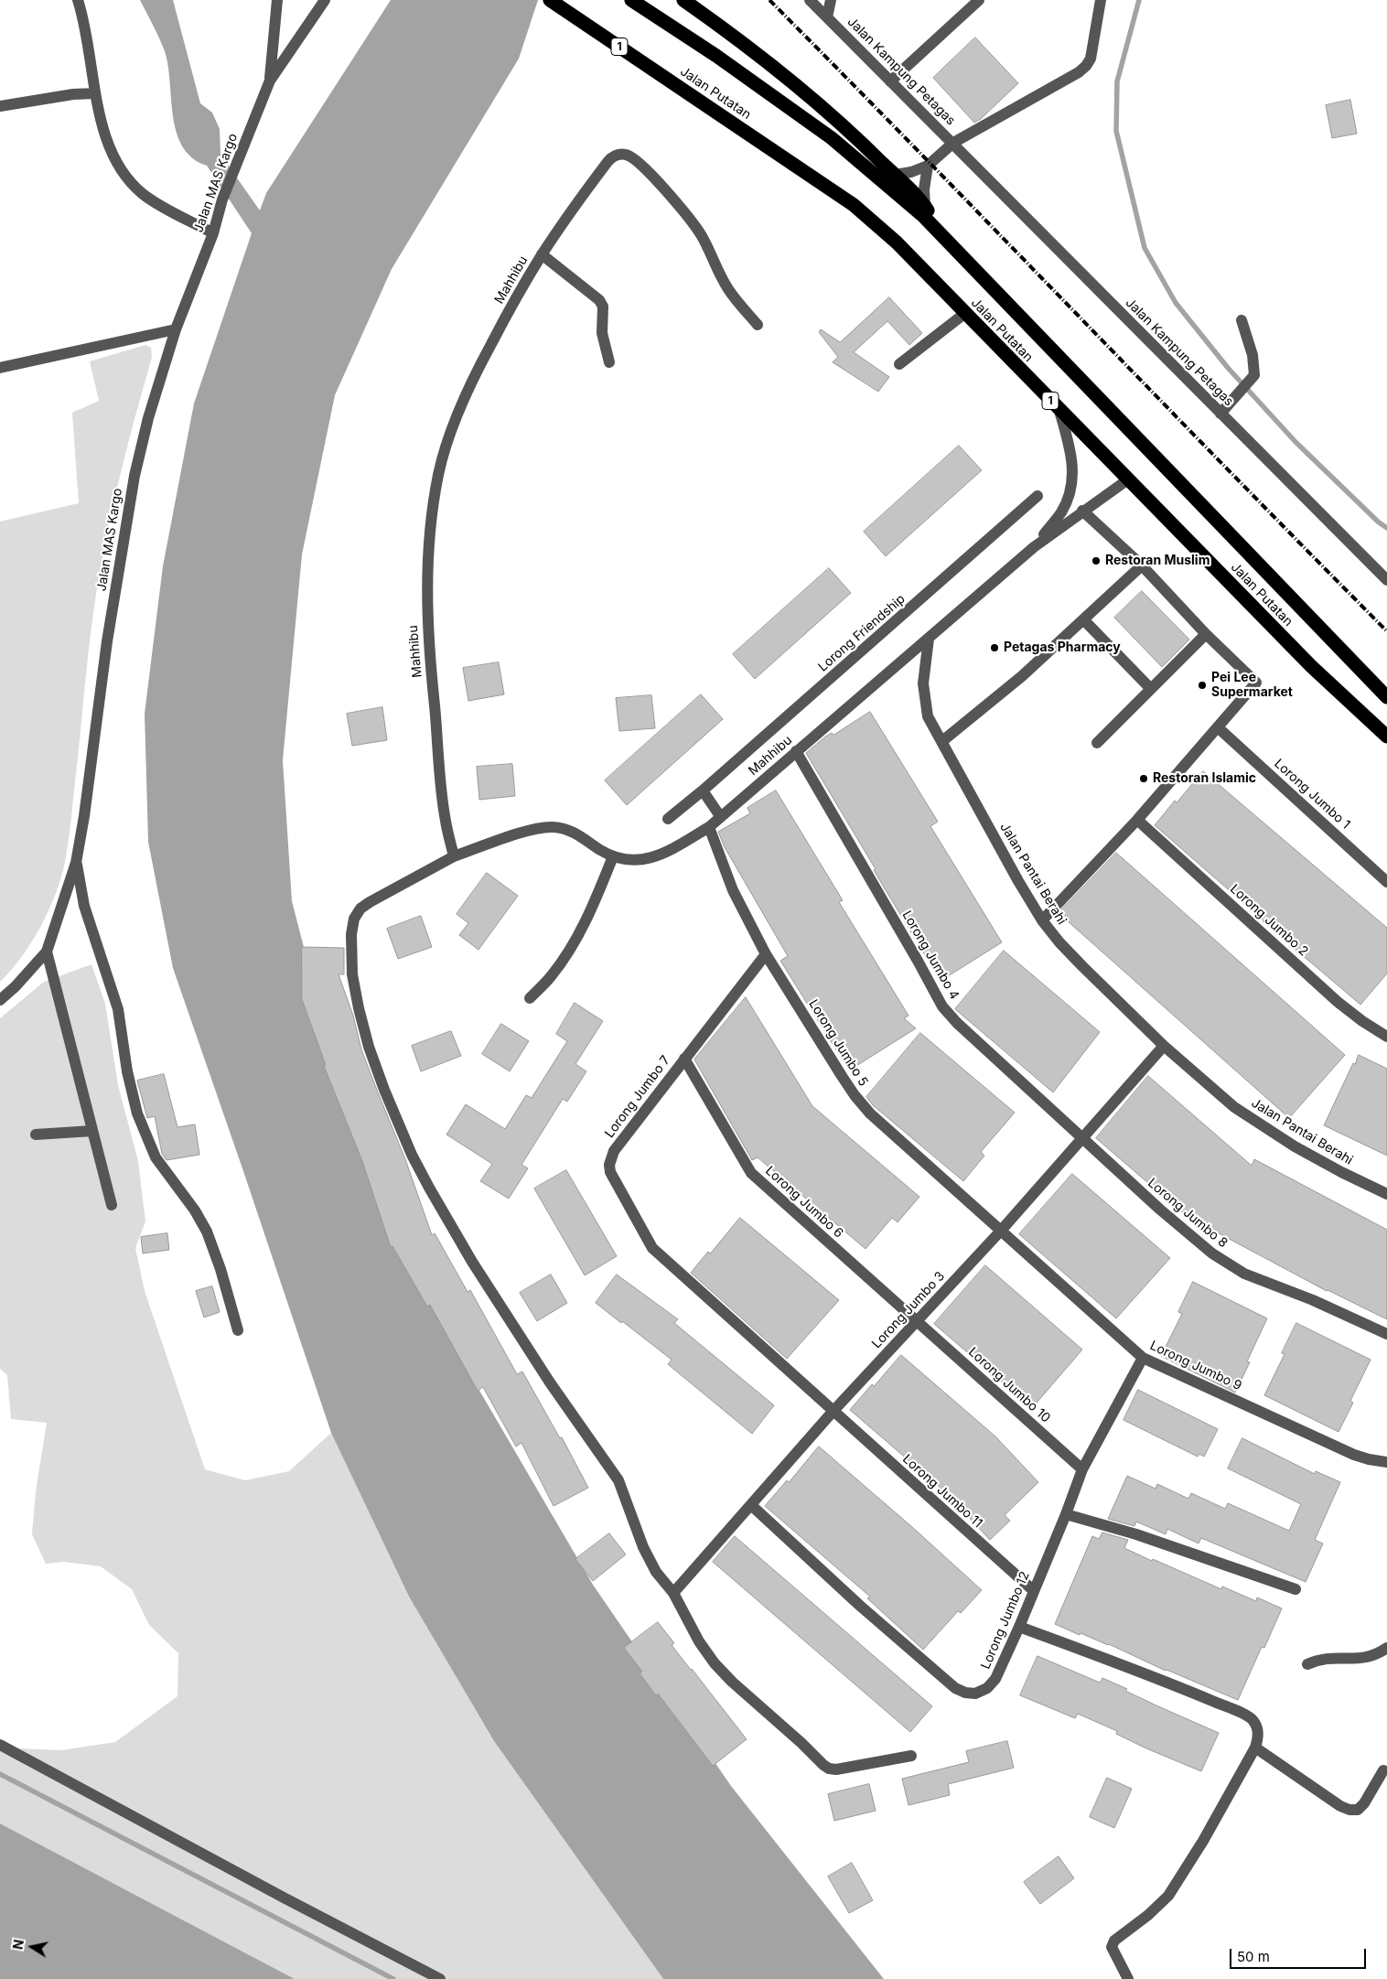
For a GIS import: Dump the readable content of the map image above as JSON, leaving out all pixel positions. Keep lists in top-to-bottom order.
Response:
{
  "streets": {
    "highway": ["1", "Jalan Putatan"],
    "street": [
      "Jalan Kampung Petagas",
      "Jalan MAS Kargo",
      "Mahhibu",
      "Lorong Friendship",
      "Lorong Jumbo 1",
      "Jalan Pantai Berahi",
      "Lorong Jumbo 2",
      "Lorong Jumbo 4",
      "Lorong Jumbo 5",
      "Lorong Jumbo 7",
      "Lorong Jumbo 6",
      "Lorong Jumbo 8",
      "Lorong Jumbo 3",
      "Lorong Jumbo 9",
      "Lorong Jumbo 10",
      "Lorong Jumbo 11",
      "Lorong Jumbo 12"
    ]
  },
  "crossings": [
    ["Mahhibu", "Jalan Pantai Berahi"],
    ["Mahhibu", "Lorong Jumbo 4"],
    ["Mahhibu", "Lorong Jumbo 5"],
    ["Jalan Pantai Berahi", "Lorong Jumbo 3"],
    ["Lorong Jumbo 4", "Lorong Jumbo 8"],
    ["Lorong Jumbo 4", "Lorong Jumbo 3"],
    ["Lorong Jumbo 5", "Lorong Jumbo 7"],
    ["Lorong Jumbo 5", "Lorong Jumbo 3"],
    ["Lorong Jumbo 5", "Lorong Jumbo 9"],
    ["Lorong Jumbo 7", "Lorong Jumbo 6"],
    ["Lorong Jumbo 7", "Lorong Jumbo 3"],
    ["Lorong Jumbo 7", "Lorong Jumbo 11"],
    ["Lorong Jumbo 6", "Lorong Jumbo 3"],
    ["Lorong Jumbo 6", "Lorong Jumbo 10"],
    ["Lorong Jumbo 8", "Lorong Jumbo 3"],
    ["Lorong Jumbo 3", "Lorong Jumbo 9"],
    ["Lorong Jumbo 3", "Lorong Jumbo 10"],
    ["Lorong Jumbo 3", "Lorong Jumbo 11"],
    ["Lorong Jumbo 3", "Lorong Jumbo 12"],
    ["Lorong Jumbo 9", "Lorong Jumbo 12"],
    ["Lorong Jumbo 10", "Lorong Jumbo 12"],
    ["Lorong Jumbo 11", "Lorong Jumbo 12"]
  ],
  "places": [
    "Restoran Muslim",
    "Petagas Pharmacy",
    "Pei Lee Supermarket",
    "Restoran Islamic"
  ],
  "scale_bar": "50 m",
  "north": "left"
}
